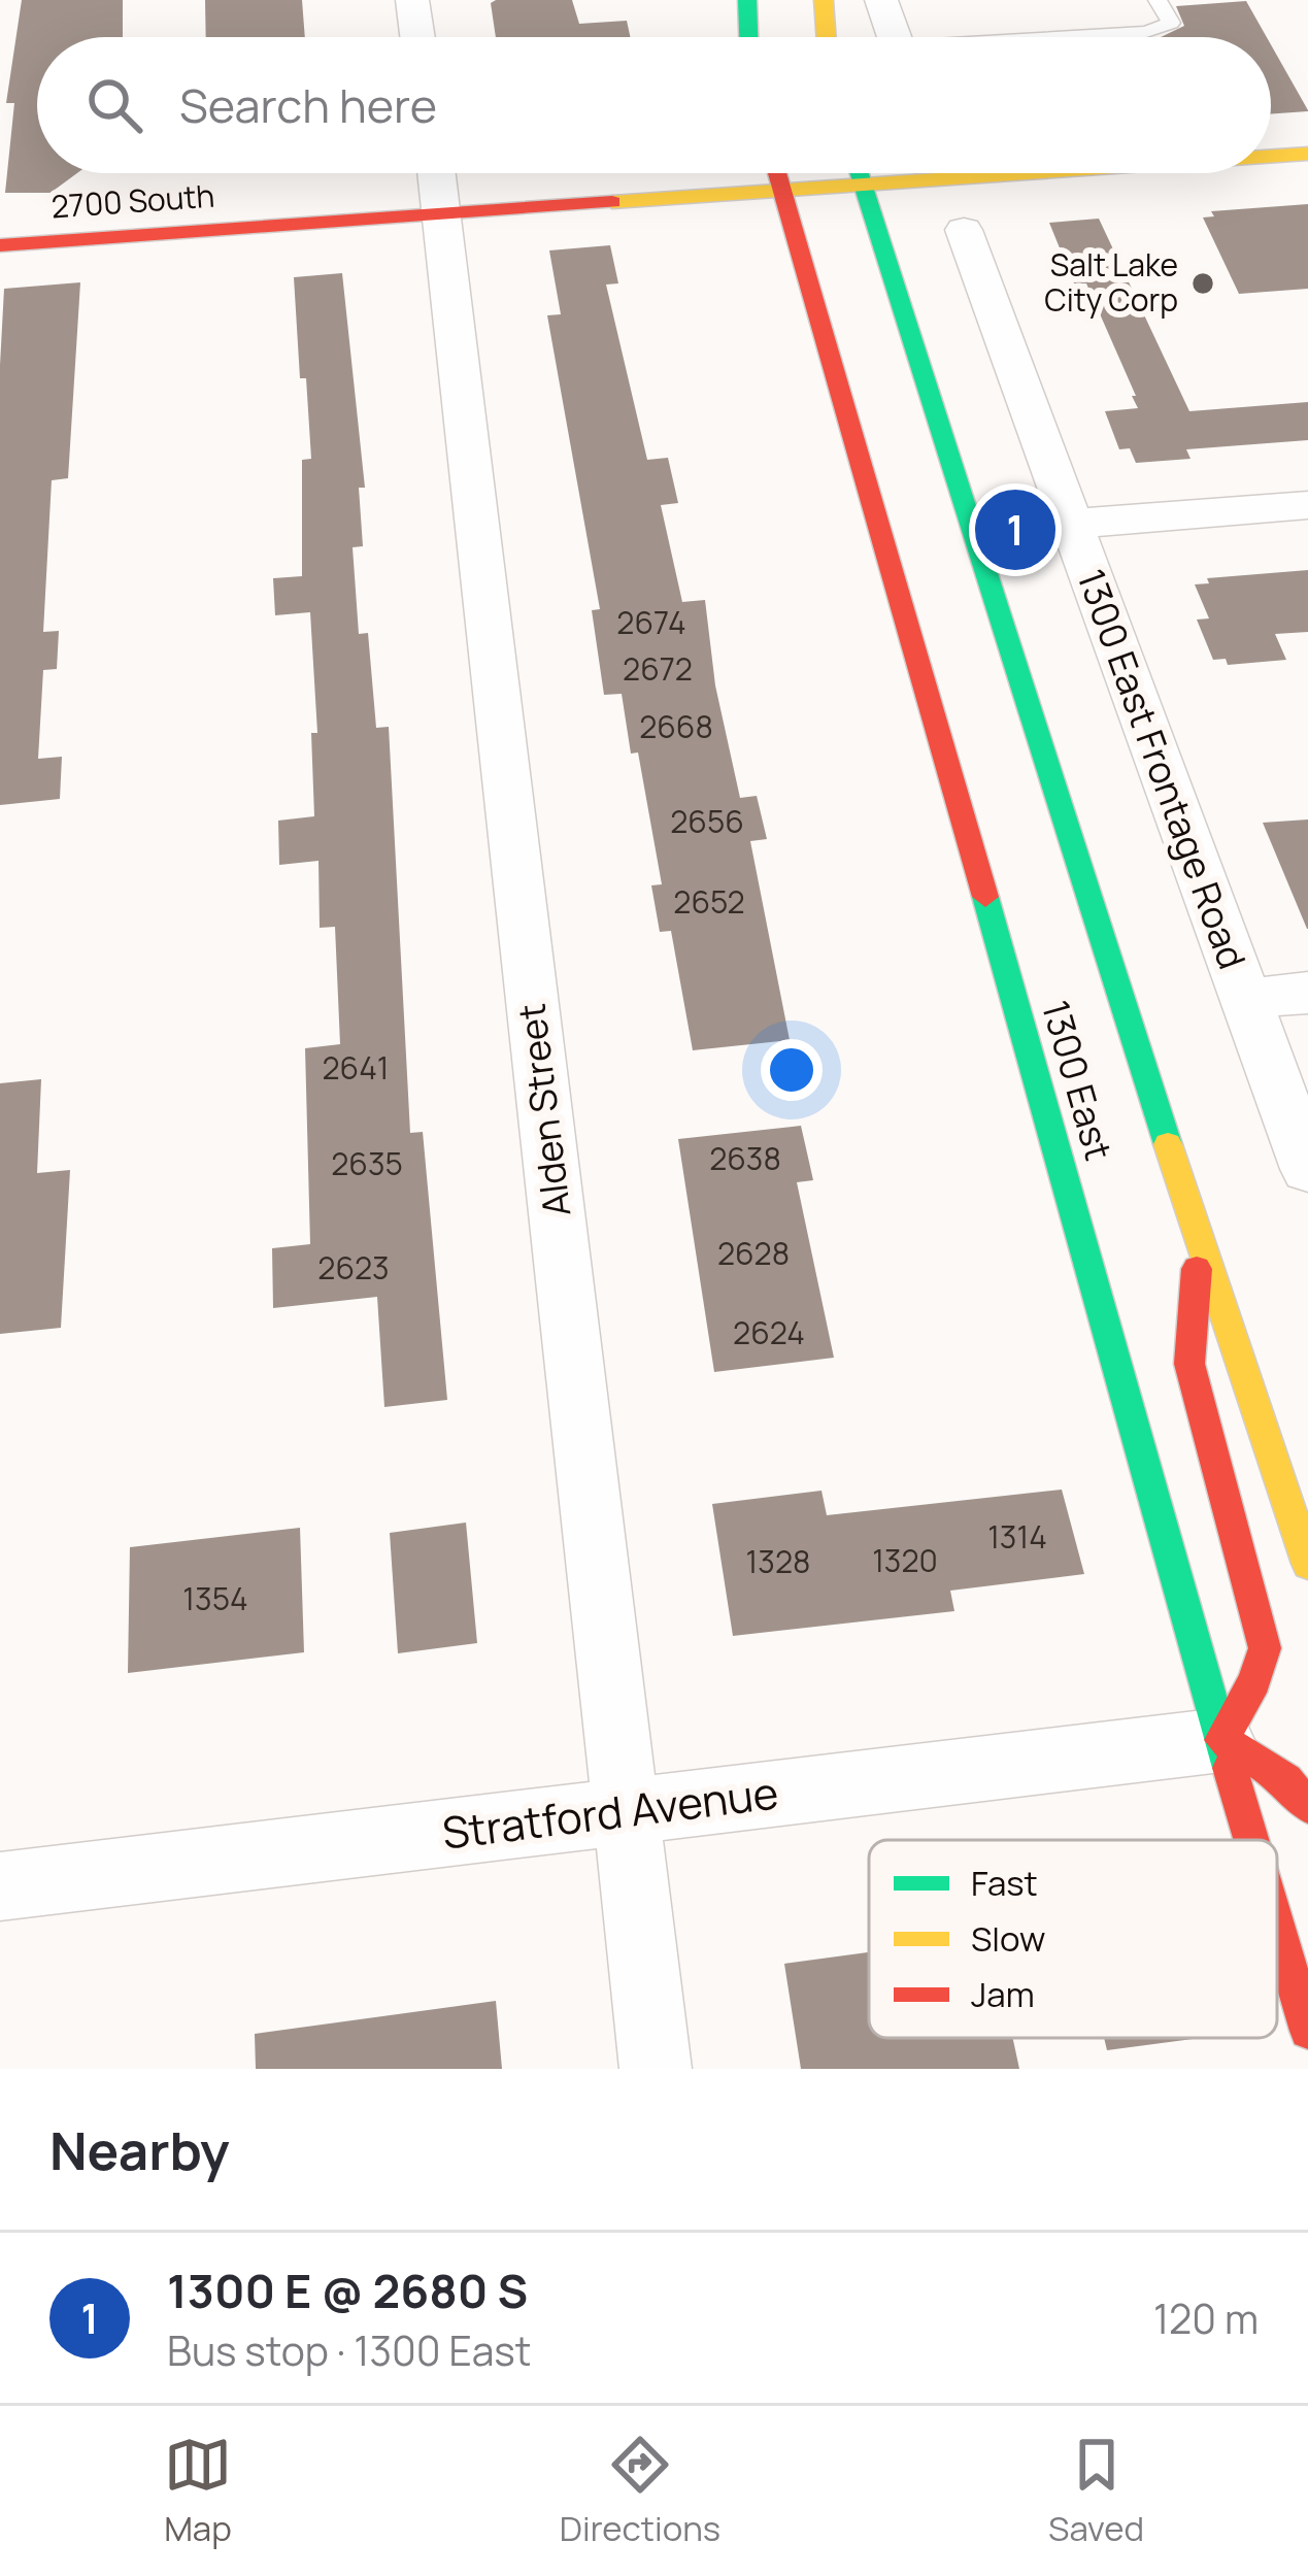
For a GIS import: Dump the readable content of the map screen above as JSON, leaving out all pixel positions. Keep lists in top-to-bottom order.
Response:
{
  "streets": {
    "main road": ["2700 South", "1300 East"],
    "street": ["1300 East Frontage Road", "Alden Street", "Stratford Avenue"]
  },
  "crossings": [
    ["2700 South", "1300 East"],
    ["2700 South", "Alden Street"],
    ["1300 East", "Stratford Avenue"],
    ["Alden Street", "Stratford Avenue"]
  ],
  "places": ["Salt Lake City Corp"],
  "house_numbers": [
    "2674",
    "2672",
    "2668",
    "2656",
    "2652",
    "2641",
    "2638",
    "2635",
    "2628",
    "2623",
    "2624",
    "1314",
    "1320",
    "1328",
    "1354"
  ],
  "legend": ["Fast", "Slow", "Jam"],
  "page": {
    "search": "Search here",
    "pins": "1",
    "heading": "Nearby",
    "list": [
      {
        "mark": "1",
        "name": "1300 E @ 2680 S",
        "note": "Bus stop · 1300 East",
        "value": "120 m"
      }
    ],
    "nav": ["Map", "Directions", "Saved"]
  }
}
